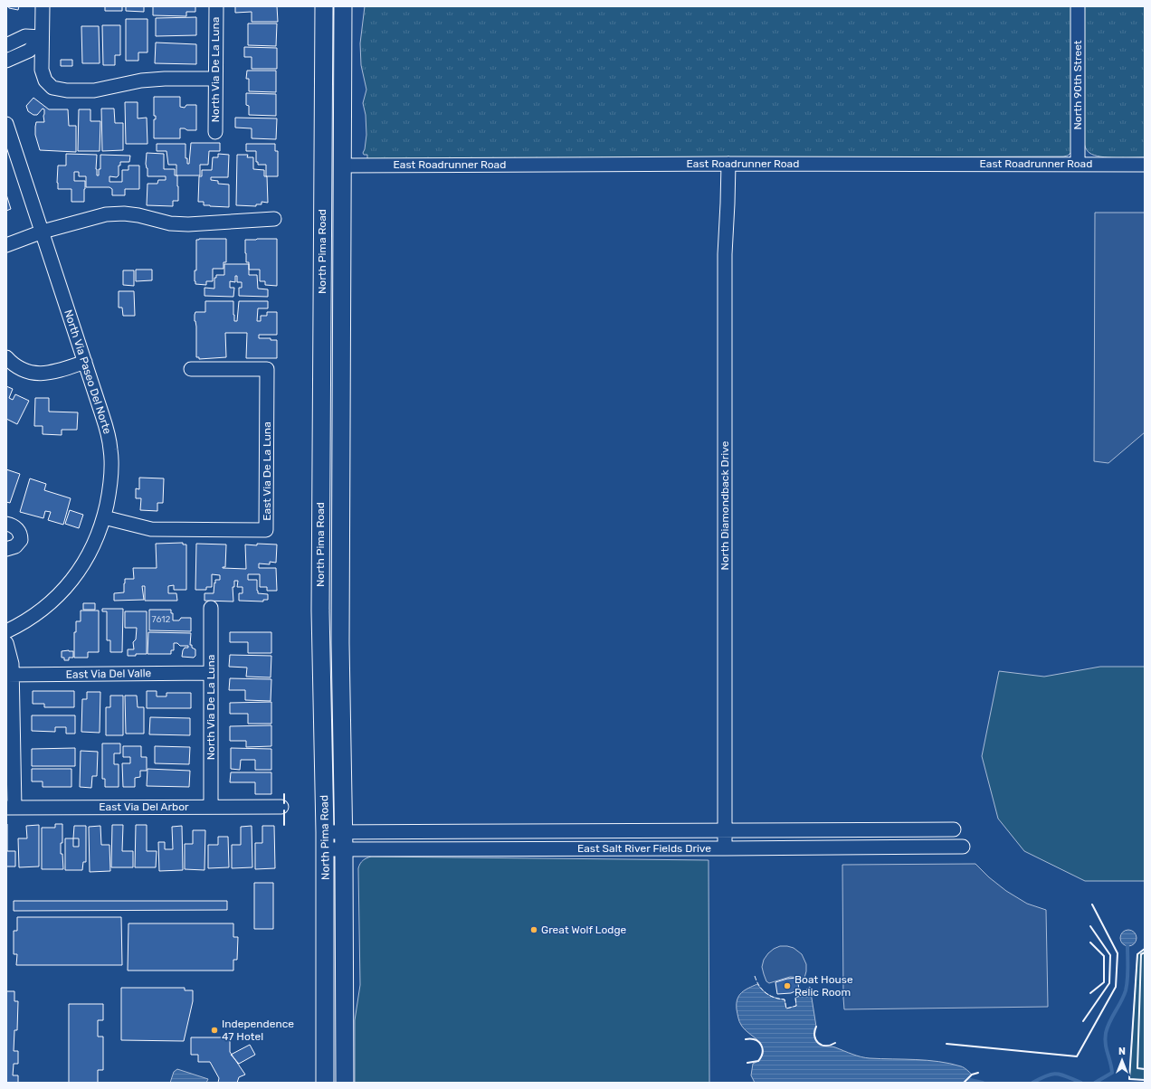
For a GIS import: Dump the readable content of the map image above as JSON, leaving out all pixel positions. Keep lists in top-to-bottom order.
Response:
{
  "streets": {
    "main road": ["North Pima Road"],
    "street": [
      "North Via De La Luna",
      "North 90th Street",
      "East Roadrunner Road",
      "North Via Paseo Del Norte",
      "East Via De La Luna",
      "North Diamondback Drive",
      "East Via Del Valle",
      "East Via Del Arbor",
      "East Salt River Fields Drive"
    ]
  },
  "crossings": [
    ["North Via De La Luna", "East Via Del Valle"],
    ["North Via De La Luna", "East Via Del Arbor"],
    ["North 90th Street", "East Roadrunner Road"],
    ["East Roadrunner Road", "North Pima Road"],
    ["East Roadrunner Road", "North Diamondback Drive"],
    ["North Pima Road", "East Salt River Fields Drive"],
    ["North Via Paseo Del Norte", "East Via De La Luna"],
    ["North Diamondback Drive", "East Salt River Fields Drive"]
  ],
  "places": ["Great Wolf Lodge", "Boat House Relic Room", "Independence 47 Hotel"],
  "house_numbers": ["7612"],
  "north": "top"
}
